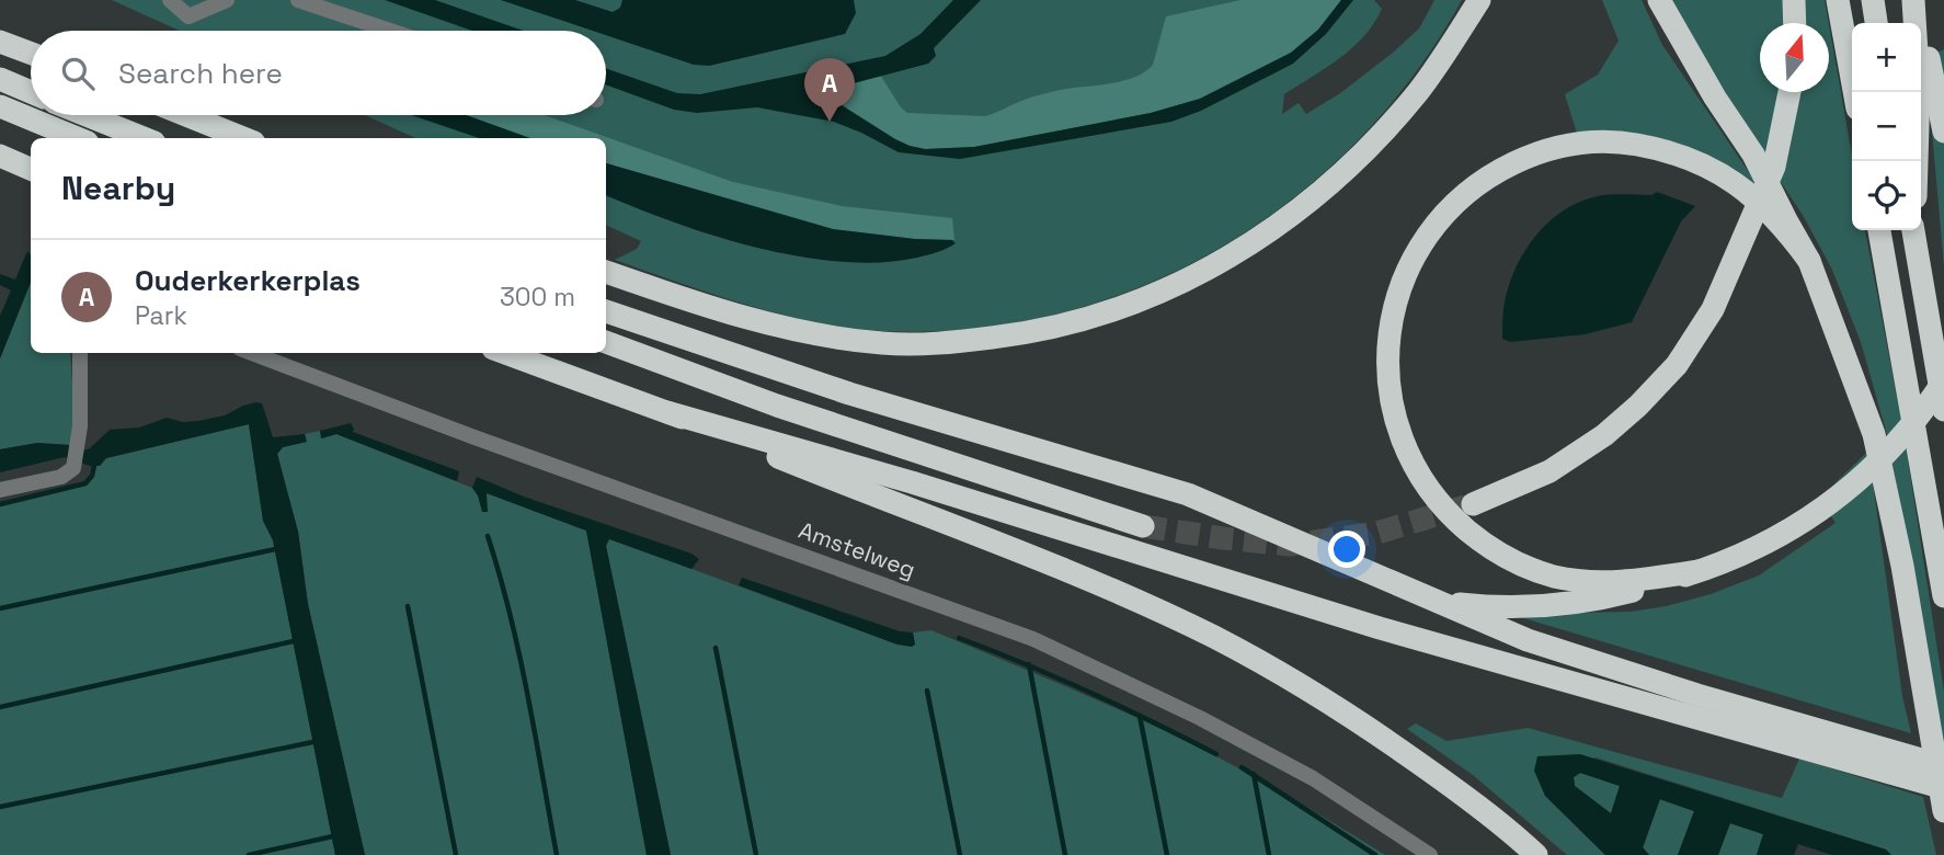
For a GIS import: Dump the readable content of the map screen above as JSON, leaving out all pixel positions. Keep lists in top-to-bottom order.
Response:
{
  "streets": {
    "street": ["Amstelweg"]
  },
  "north": "top",
  "page": {
    "map_buttons": ["+", "−"],
    "search": "Search here",
    "pins": "A",
    "heading": "Nearby",
    "list": [
      {
        "mark": "A",
        "name": "Ouderkerkerplas",
        "note": "Park",
        "value": "300 m"
      }
    ]
  }
}
